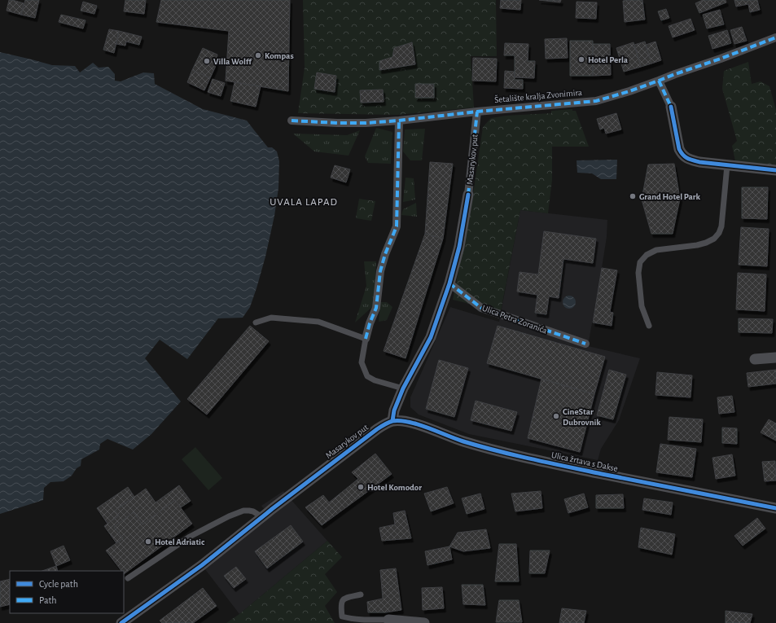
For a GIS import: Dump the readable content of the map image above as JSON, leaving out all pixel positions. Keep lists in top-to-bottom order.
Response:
{
  "streets": {
    "street": [
      "Šetalište kralja Zvonimira",
      "Masarykov put",
      "Ulica Petra Zoranića",
      "Ulica žrtava s Dakse"
    ]
  },
  "crossings": [
    ["Šetalište kralja Zvonimira", "Masarykov put"],
    ["Masarykov put", "Ulica Petra Zoranića"],
    ["Masarykov put", "Ulica žrtava s Dakse"]
  ],
  "districts": ["UVALA LAPAD"],
  "places": [
    "Kompas",
    "Hotel Perla",
    "Villa Wolff",
    "Grand Hotel Park",
    "CineStar Dubrovnik",
    "Hotel Komodor",
    "Hotel Adriatic"
  ],
  "legend": ["Cycle path", "Path"]
}
